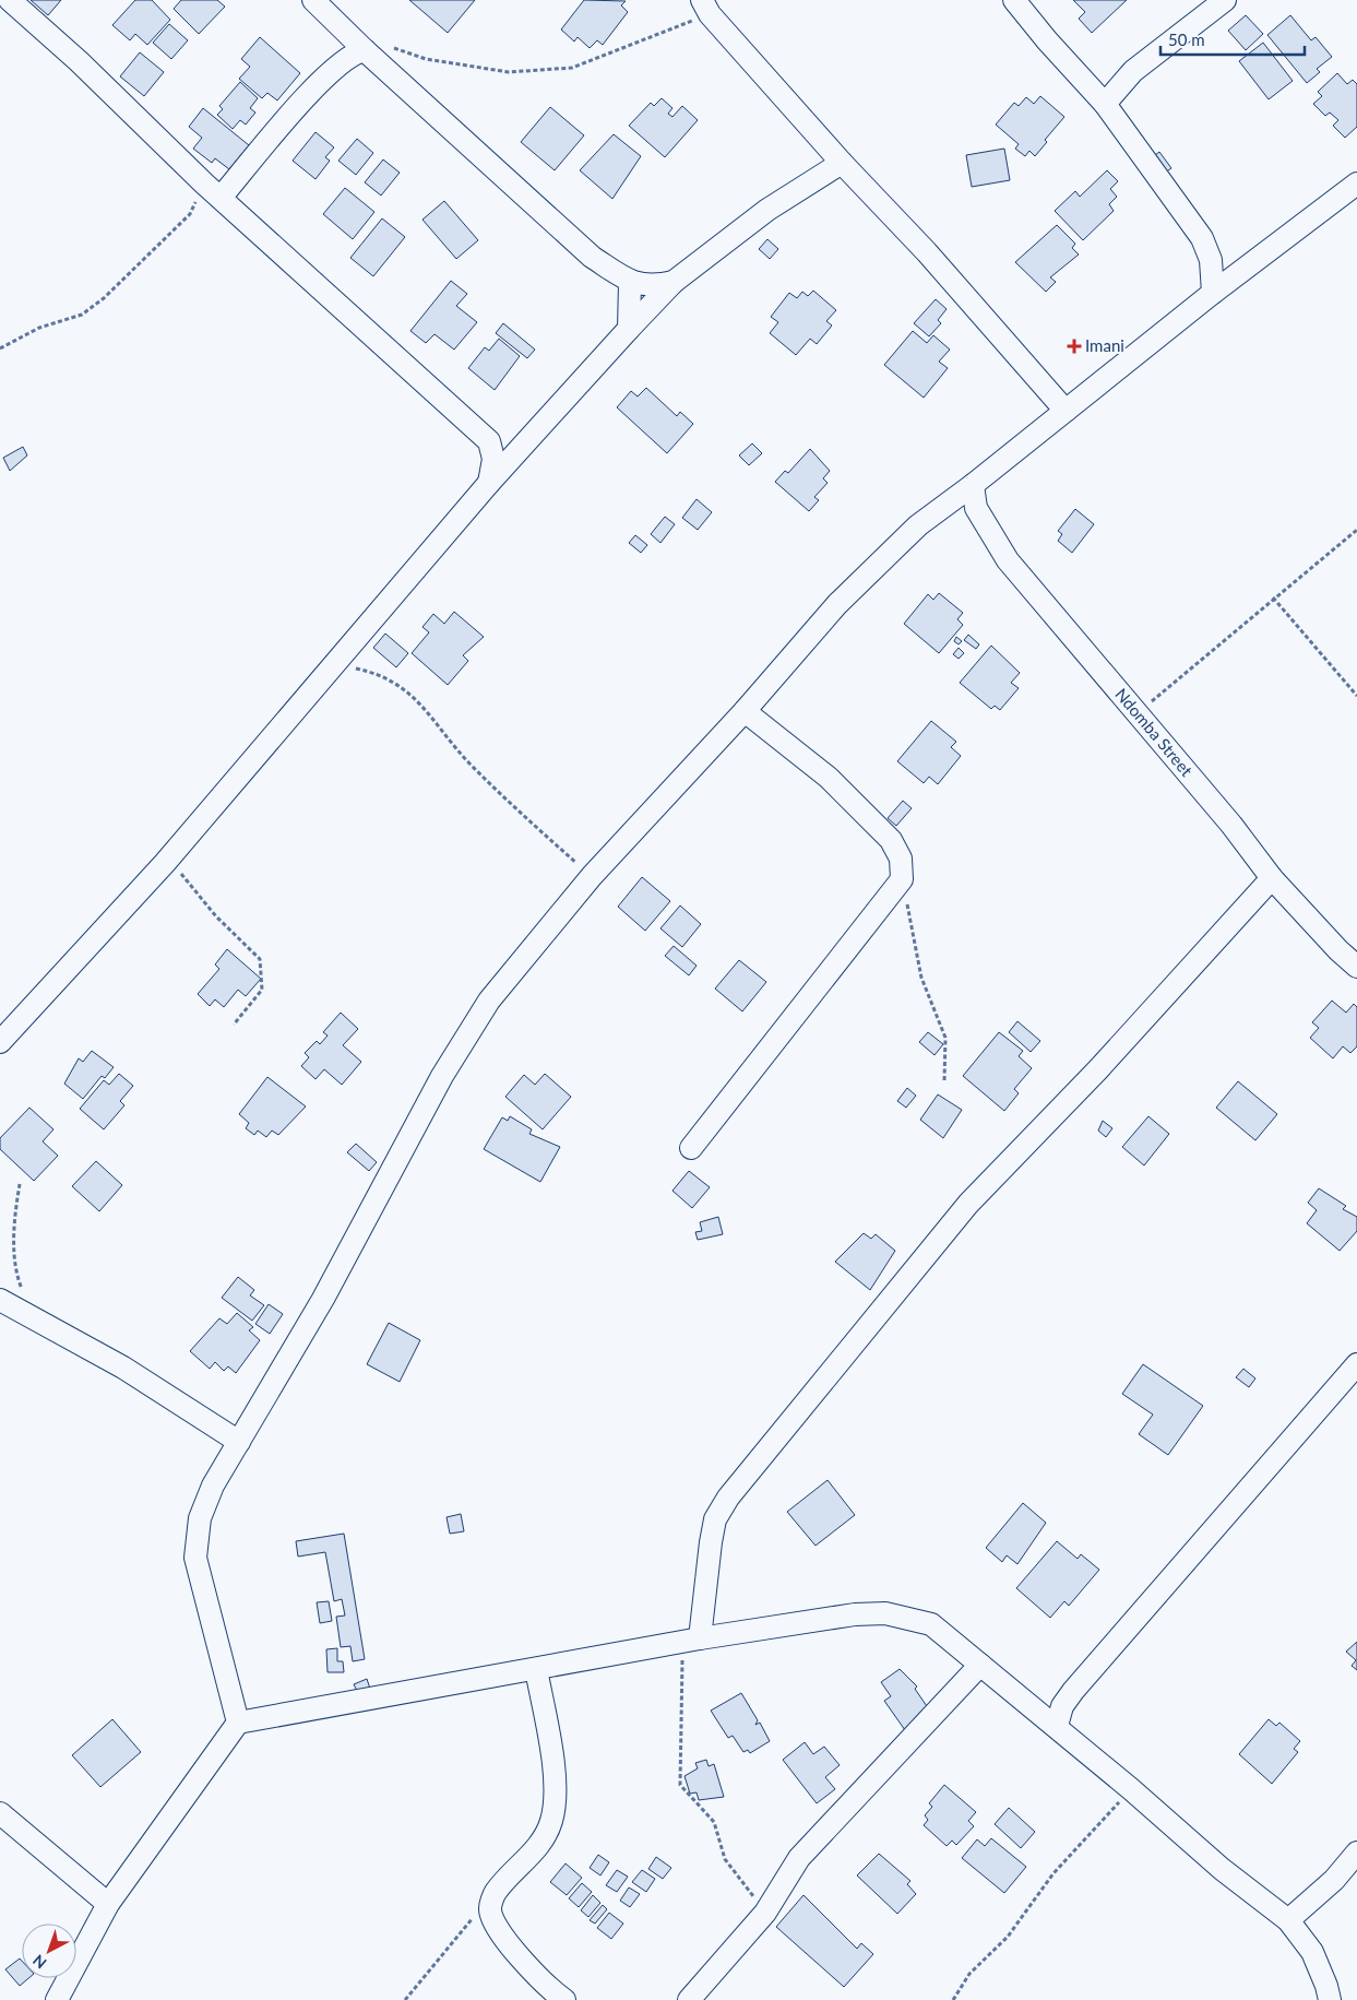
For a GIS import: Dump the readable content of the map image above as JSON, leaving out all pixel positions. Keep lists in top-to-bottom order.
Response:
{
  "streets": {
    "street": ["Ndomba Street"]
  },
  "places": {
    "health": ["Imani"]
  },
  "scale_bar": "50 m",
  "north": "bottom left"
}
